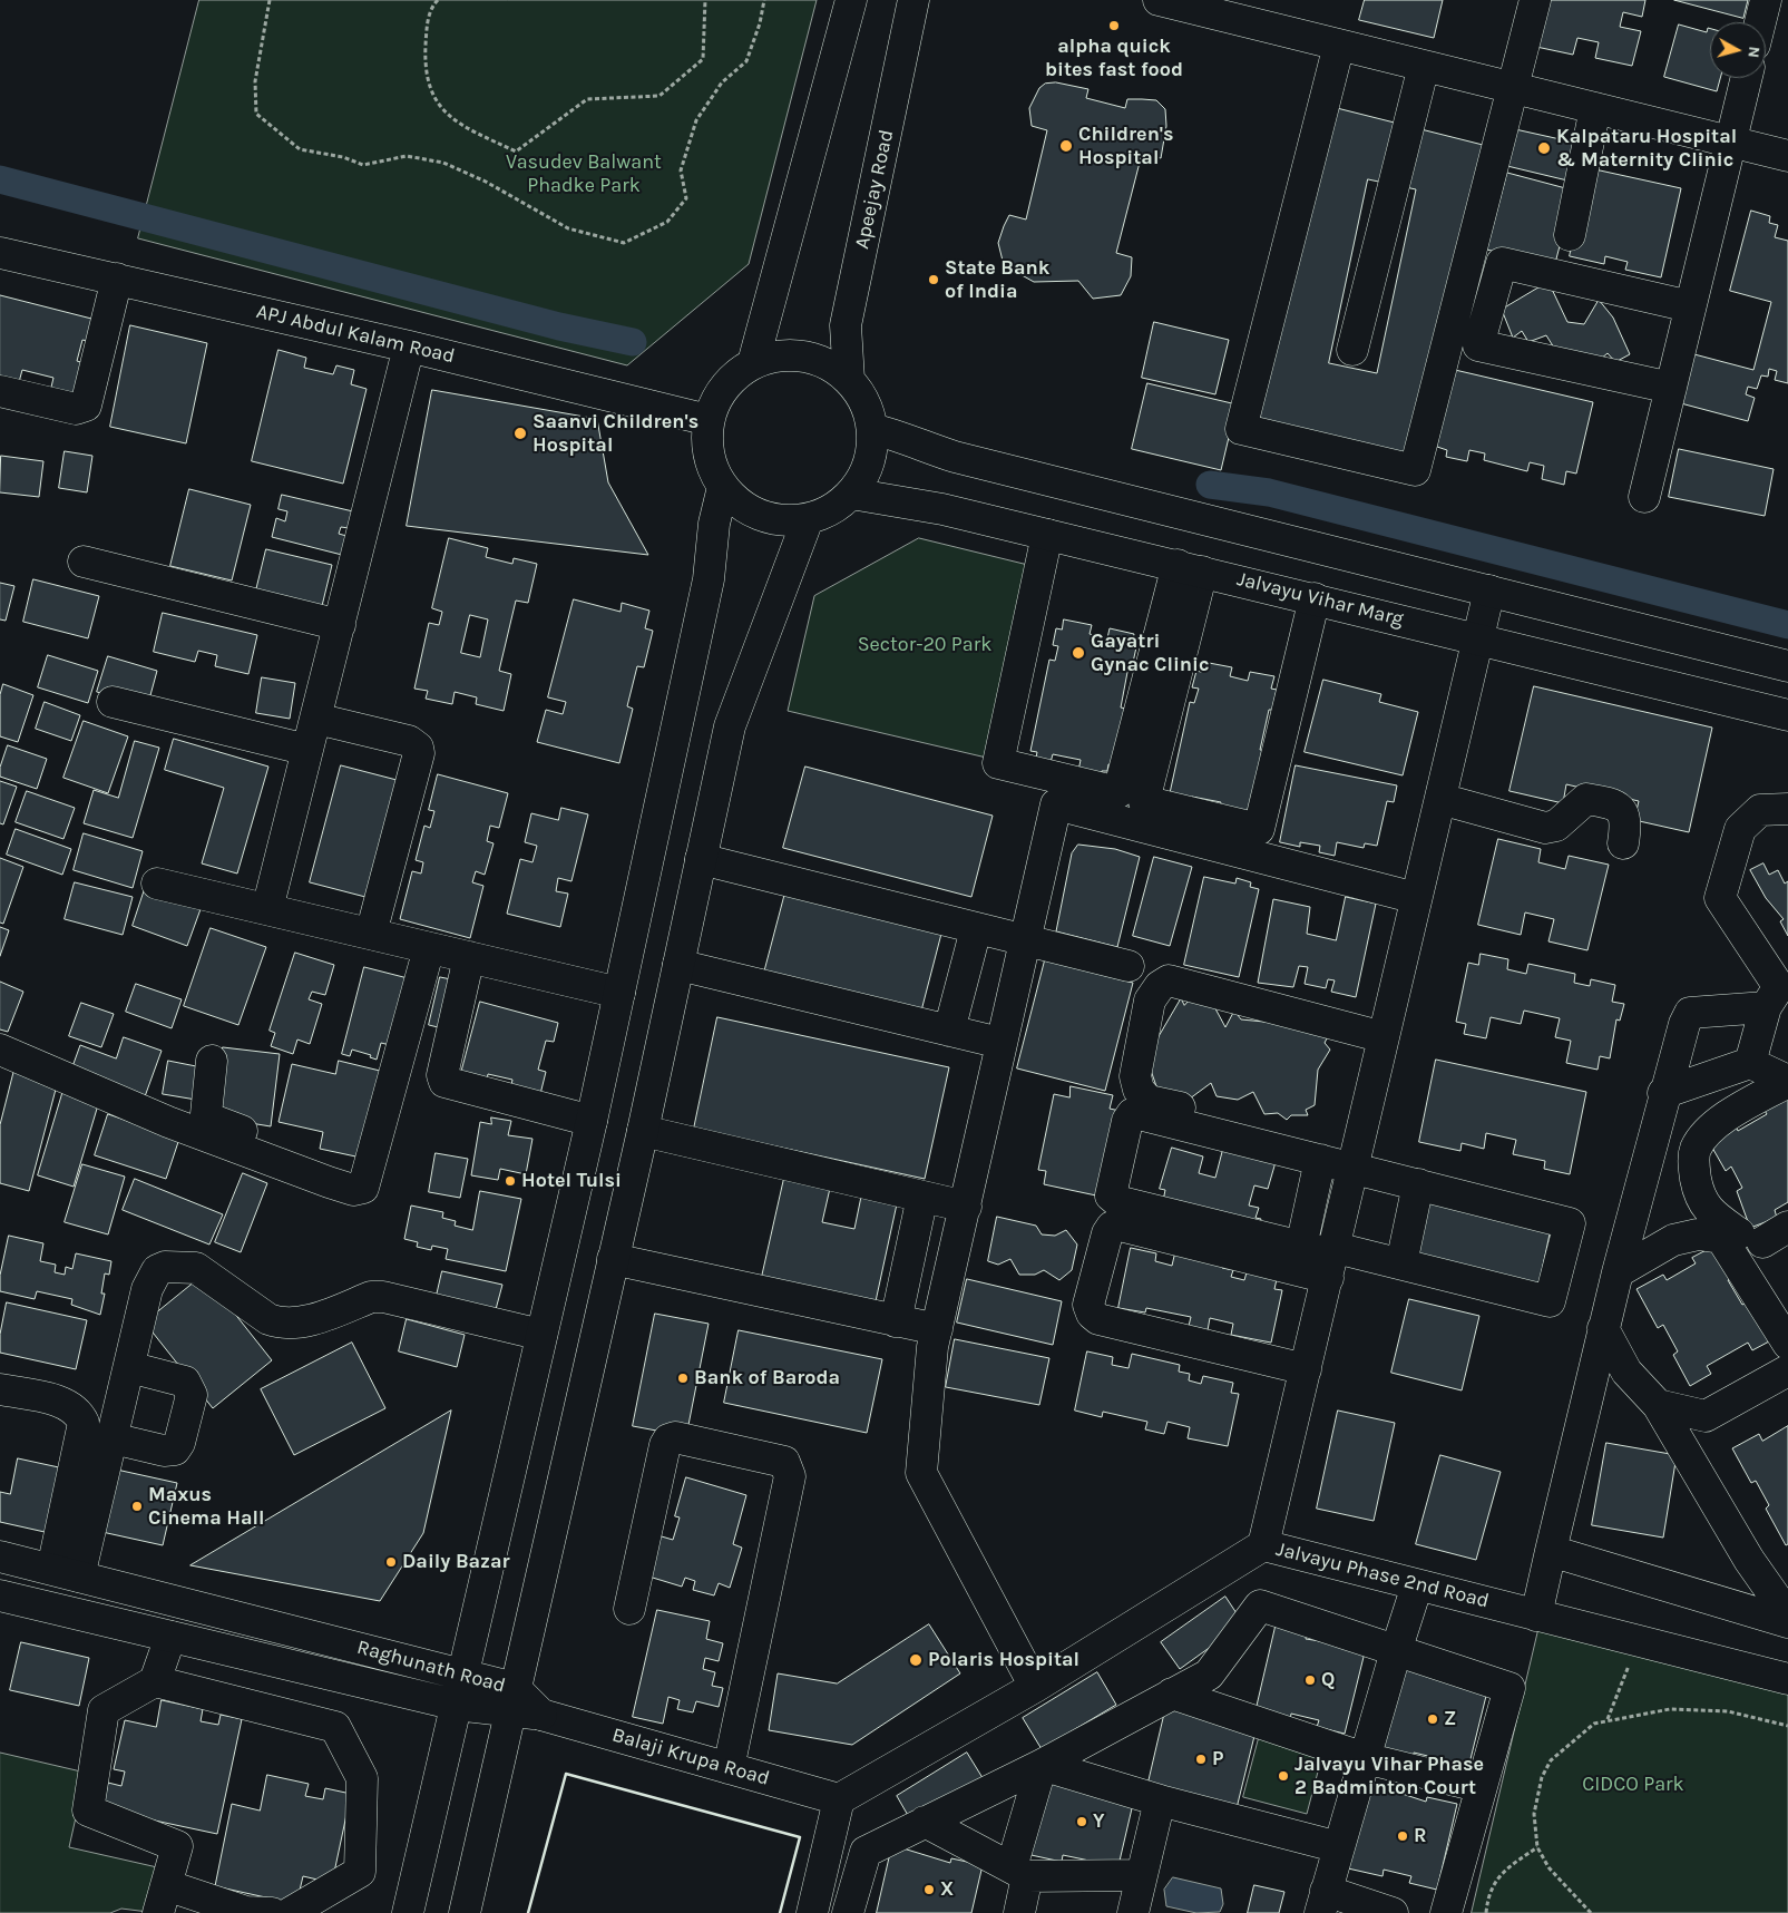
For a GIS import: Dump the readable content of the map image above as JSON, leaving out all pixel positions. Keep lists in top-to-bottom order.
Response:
{
  "streets": {
    "street": [
      "Apeejay Road",
      "APJ Abdul Kalam Road",
      "Jalvayu Vihar Marg",
      "Jalvayu Phase 2nd Road",
      "Raghunath Road",
      "Balaji Krupa Road"
    ]
  },
  "crossings": [
    ["Apeejay Road", "APJ Abdul Kalam Road"],
    ["Apeejay Road", "Jalvayu Vihar Marg"],
    ["APJ Abdul Kalam Road", "Jalvayu Vihar Marg"],
    ["Jalvayu Phase 2nd Road", "Balaji Krupa Road"],
    ["Raghunath Road", "Balaji Krupa Road"]
  ],
  "parks": ["Vasudev Balwant Phadke Park", "Sector-20 Park", "CIDCO Park"],
  "places": [
    "alpha quick bites fast food",
    "Children's Hospital",
    "Kalpataru Hospital & Maternity Clinic",
    "State Bank of India",
    "Saanvi Children's Hospital",
    "Gayatri Gynac Clinic",
    "Hotel Tulsi",
    "Bank of Baroda",
    "Maxus Cinema Hall",
    "Daily Bazar",
    "Polaris Hospital",
    "Q",
    "Z",
    "P",
    "Jalvayu Vihar Phase 2 Badminton Court",
    "Y",
    "R",
    "X"
  ],
  "north": "right"
}
